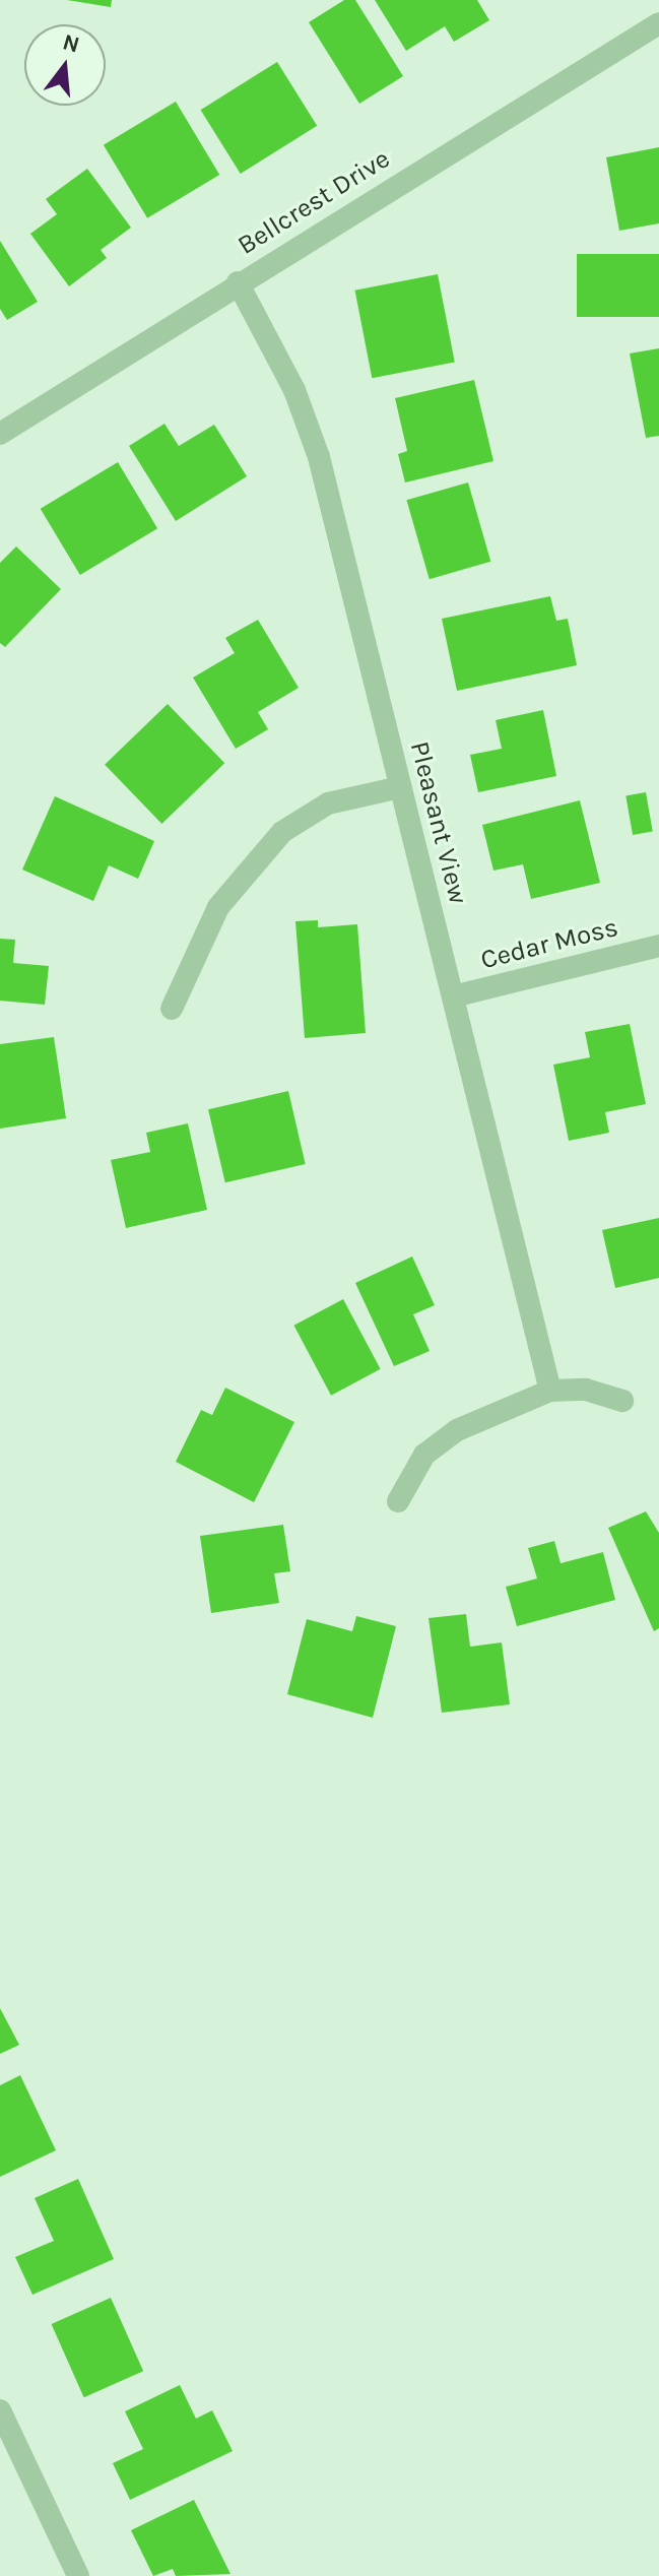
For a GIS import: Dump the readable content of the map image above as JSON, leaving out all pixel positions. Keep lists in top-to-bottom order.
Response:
{
  "streets": {
    "street": ["Bellcrest Drive", "Pleasant View", "Cedar Moss"]
  },
  "crossings": [
    ["Bellcrest Drive", "Pleasant View"],
    ["Pleasant View", "Cedar Moss"]
  ],
  "north": "top"
}
